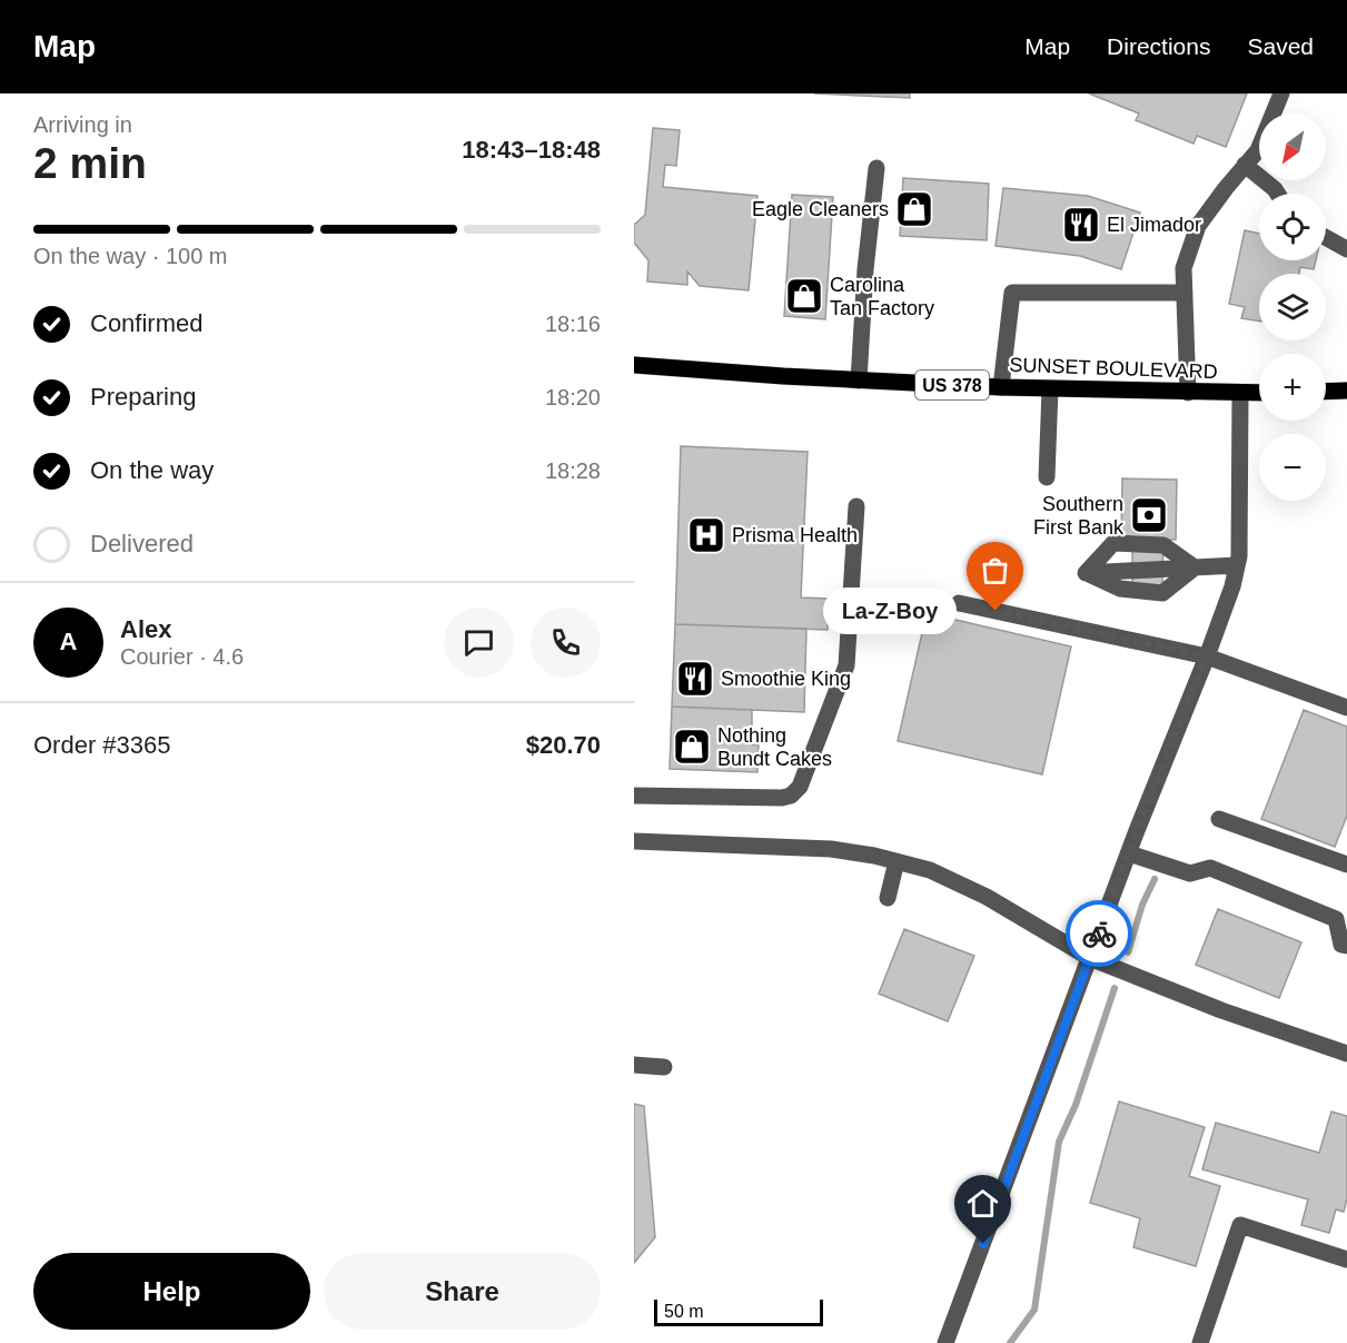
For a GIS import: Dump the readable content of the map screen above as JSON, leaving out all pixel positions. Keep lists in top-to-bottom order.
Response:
{
  "streets": {
    "main road": ["SUNSET BOULEVARD", "US 378"]
  },
  "places": {
    "shop": ["Eagle Cleaners", "Carolina Tan Factory", "Nothing Bundt Cakes"],
    "restaurant": ["El Jimador", "Smoothie King"],
    "bank": ["Southern First Bank"],
    "hospital": ["Prisma Health"],
    "other": ["La-Z-Boy"]
  },
  "scale_bar": "50 m",
  "north": "bottom left",
  "page": {
    "header": "Map",
    "nav": ["Map", "Directions", "Saved"],
    "heading": ["2 min", "Arriving in", "18:43–18:48"],
    "panel": [
      "Alex",
      "Courier · 4.6",
      "Order #3365",
      "$20.70"
    ],
    "map_buttons": ["+", "−"],
    "bar": "On the way · 100 m",
    "list": [
      ["Confirmed", "18:16"],
      ["Preparing", "18:20"],
      ["On the way", "18:28"],
      "Delivered"
    ],
    "bubble": "La-Z-Boy",
    "round": "A",
    "buttons": ["Help", "Share"],
    "scale": "50 m"
  }
}
